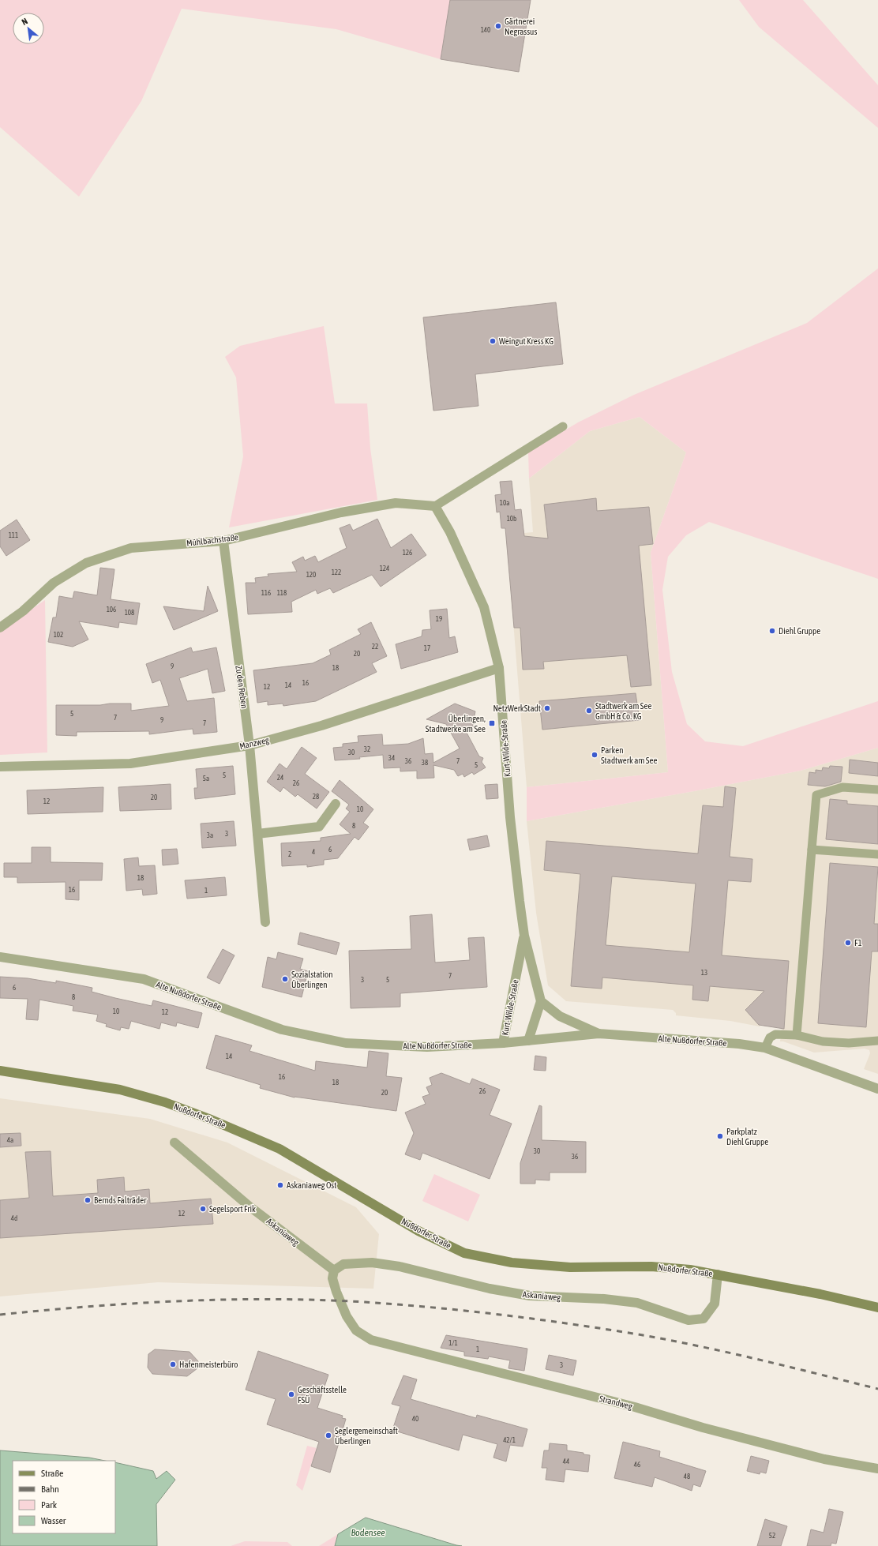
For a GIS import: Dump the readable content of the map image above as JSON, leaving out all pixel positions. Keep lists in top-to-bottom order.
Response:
{
  "streets": {
    "street": [
      "Mühlbachstraße",
      "Zu den Reben",
      "Manzweg",
      "Kurt-Wilde-Straße",
      "Alte Nußdorfer Straße",
      "Nußdorfer Straße",
      "Askaniaweg",
      "Strandweg"
    ]
  },
  "crossings": [
    ["Mühlbachstraße", "Zu den Reben"],
    ["Mühlbachstraße", "Kurt-Wilde-Straße"],
    ["Zu den Reben", "Manzweg"],
    ["Manzweg", "Kurt-Wilde-Straße"],
    ["Kurt-Wilde-Straße", "Alte Nußdorfer Straße"],
    ["Nußdorfer Straße", "Askaniaweg"],
    ["Askaniaweg", "Strandweg"]
  ],
  "water": ["Bodensee"],
  "places": {
    "other": [
      "Gärtnerei Negrassus",
      "Weingut Kress KG",
      "Diehl Gruppe",
      "NetzWerkStadt",
      "Stadtwerk am See GmbH & Co. KG",
      "Parken Stadtwerk am See",
      "F1",
      "Sozialstation Überlingen",
      "Parkplatz Diehl Gruppe",
      "Askaniaweg Ost",
      "Bernds Falträder",
      "Segelsport Frik",
      "Hafenmeisterbüro",
      "Geschäftsstelle FSÜ",
      "Seglergemeinschaft Überlingen"
    ],
    "transit": ["Überlingen, Stadtwerke am See"]
  },
  "house_numbers": [
    "140",
    "10a",
    "10b",
    "111",
    "126",
    "124",
    "122",
    "120",
    "116",
    "118",
    "106",
    "108",
    "19",
    "102",
    "22",
    "17",
    "20",
    "9",
    "18",
    "16",
    "14",
    "12",
    "5",
    "7",
    "9",
    "7",
    "32",
    "30",
    "34",
    "36",
    "7",
    "38",
    "5",
    "5",
    "24",
    "5a",
    "26",
    "28",
    "20",
    "12",
    "10",
    "8",
    "3",
    "3a",
    "6",
    "4",
    "2",
    "18",
    "16",
    "1",
    "13",
    "7",
    "3",
    "5",
    "6",
    "8",
    "10",
    "12",
    "14",
    "16",
    "18",
    "26",
    "20",
    "4a",
    "30",
    "36",
    "12",
    "4d",
    "1/1",
    "1",
    "3",
    "40",
    "42/1",
    "44",
    "46",
    "48",
    "52"
  ],
  "legend": [
    "Straße",
    "Bahn",
    "Park",
    "Wasser"
  ],
  "north": "top left"
}
